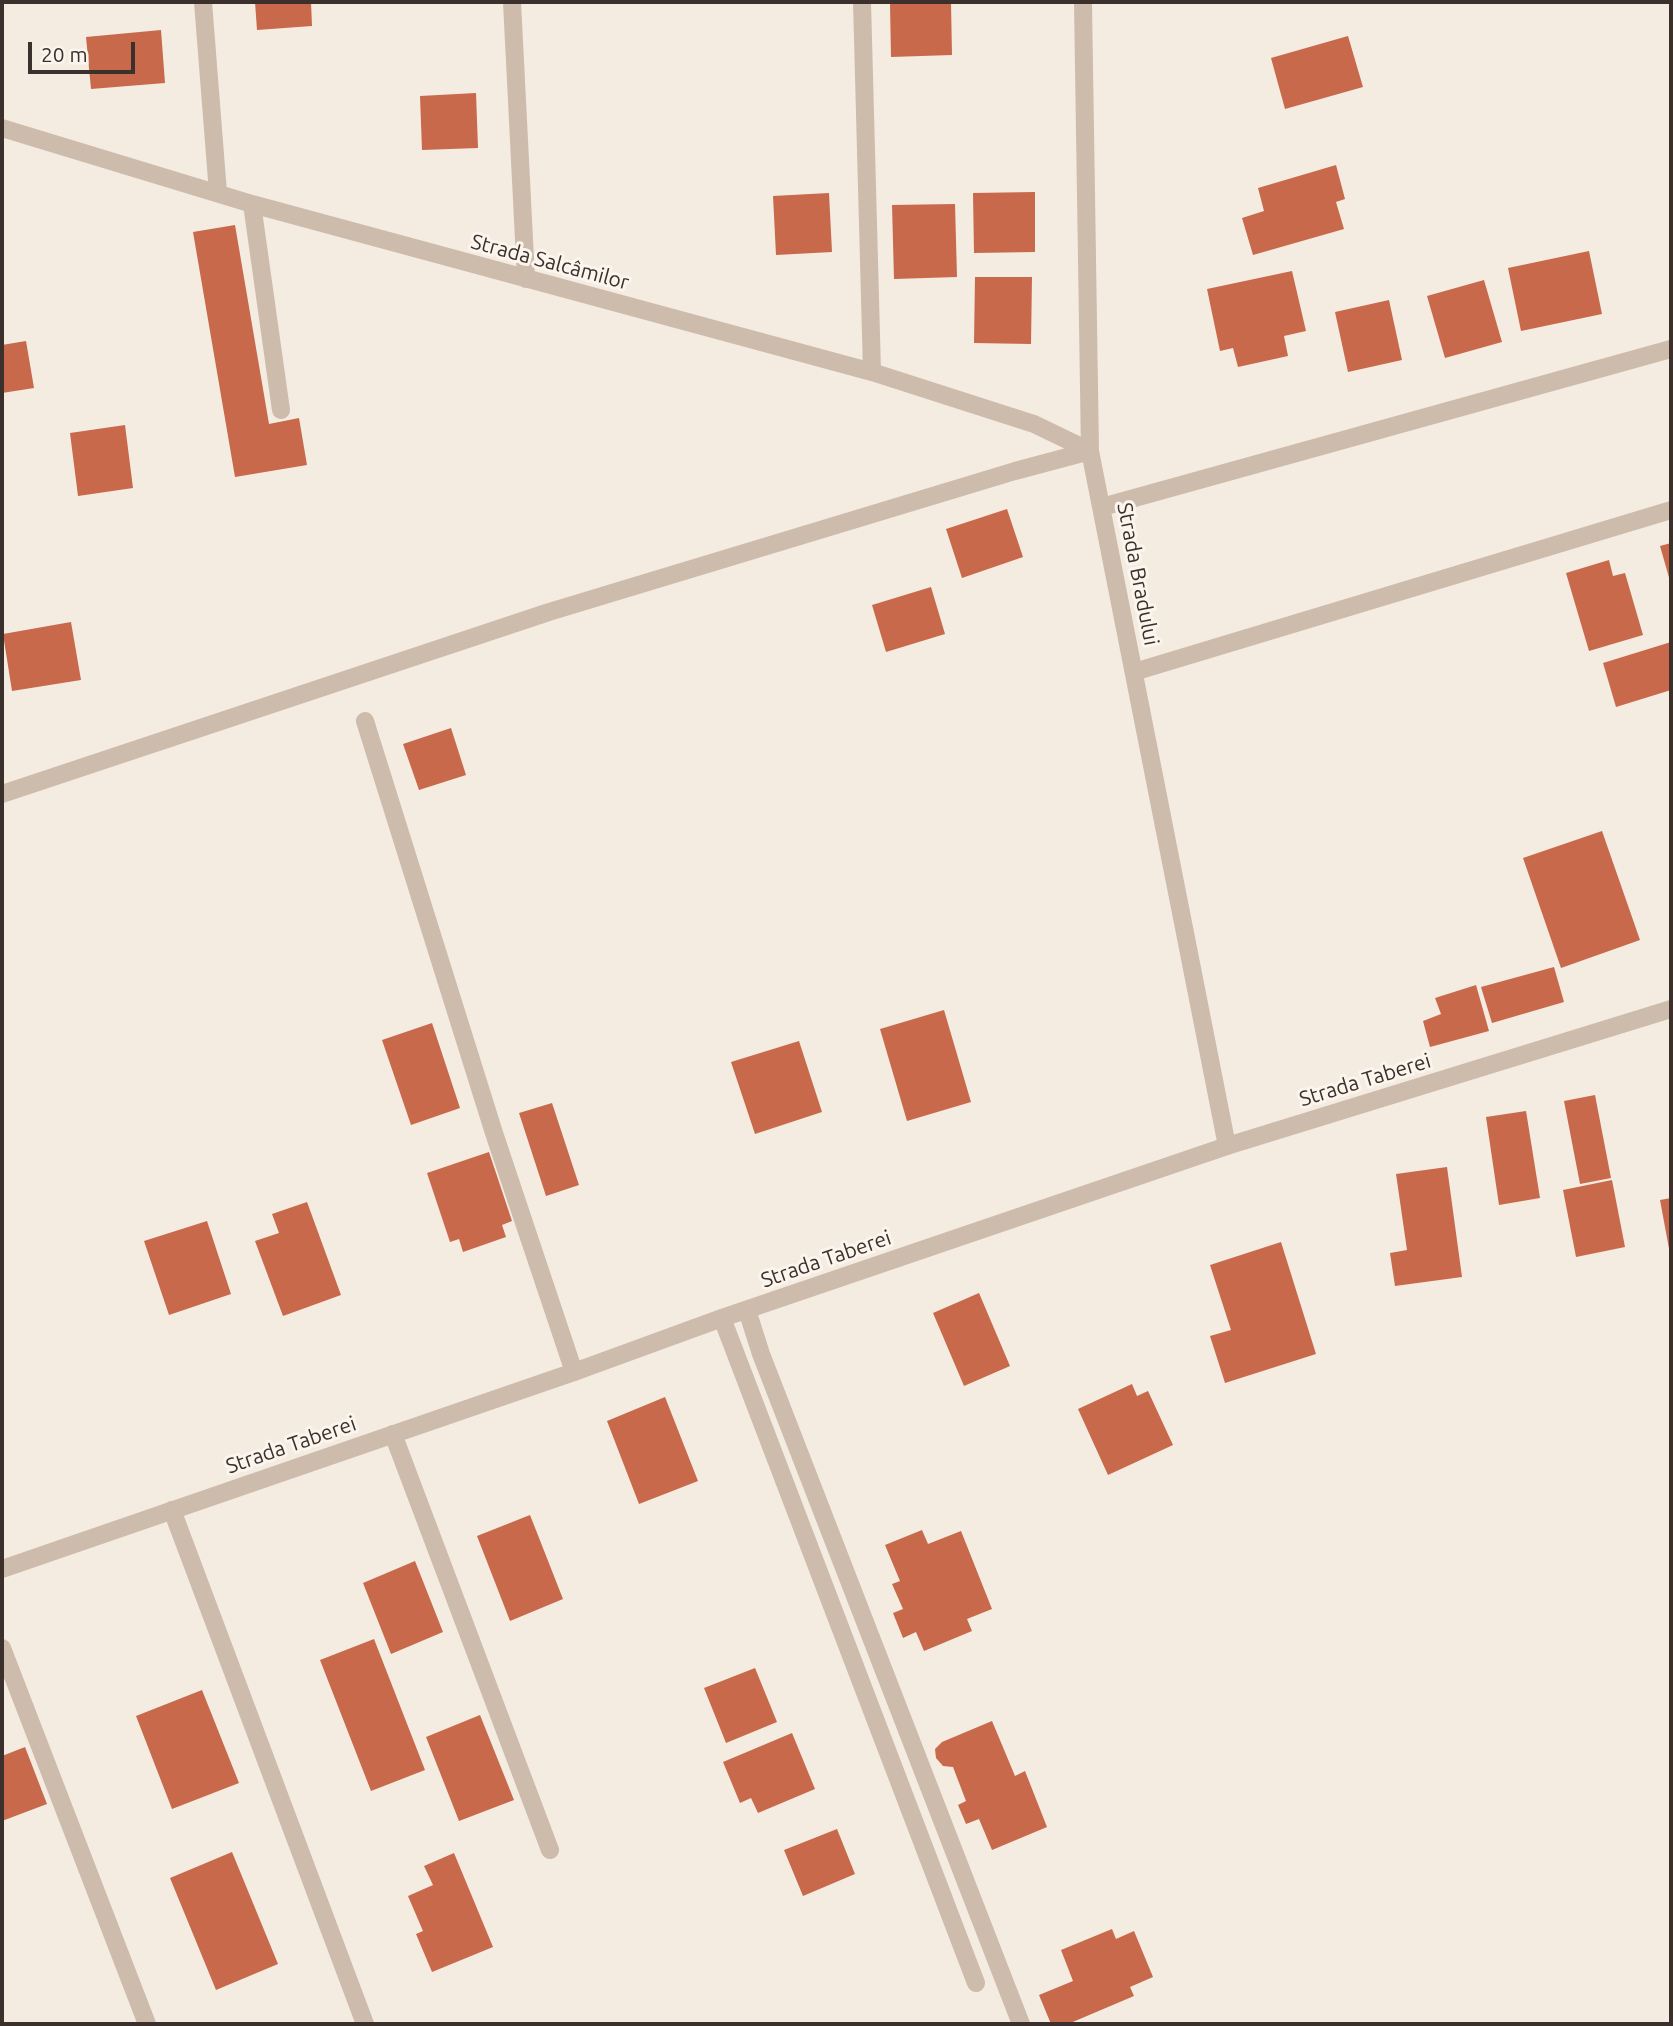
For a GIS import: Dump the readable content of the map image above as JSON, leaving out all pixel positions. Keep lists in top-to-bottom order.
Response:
{
  "streets": {
    "street": ["Strada Salcâmilor", "Strada Bradului", "Strada Taberei"]
  },
  "crossings": [
    ["Strada Salcâmilor", "Strada Bradului"],
    ["Strada Bradului", "Strada Taberei"]
  ],
  "scale_bar": "20 m"
}
